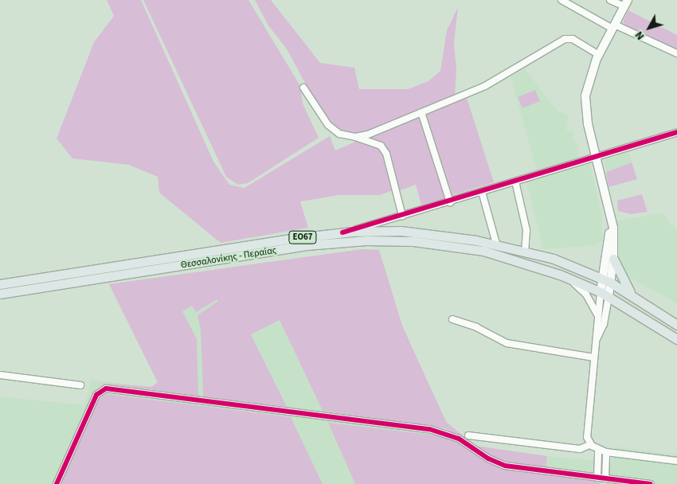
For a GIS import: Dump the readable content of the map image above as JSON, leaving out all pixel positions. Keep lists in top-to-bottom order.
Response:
{
  "streets": {
    "main road": ["ΕΟ67", "Θεσσαλονίκης - Περαίας"]
  },
  "north": "bottom left"
}
